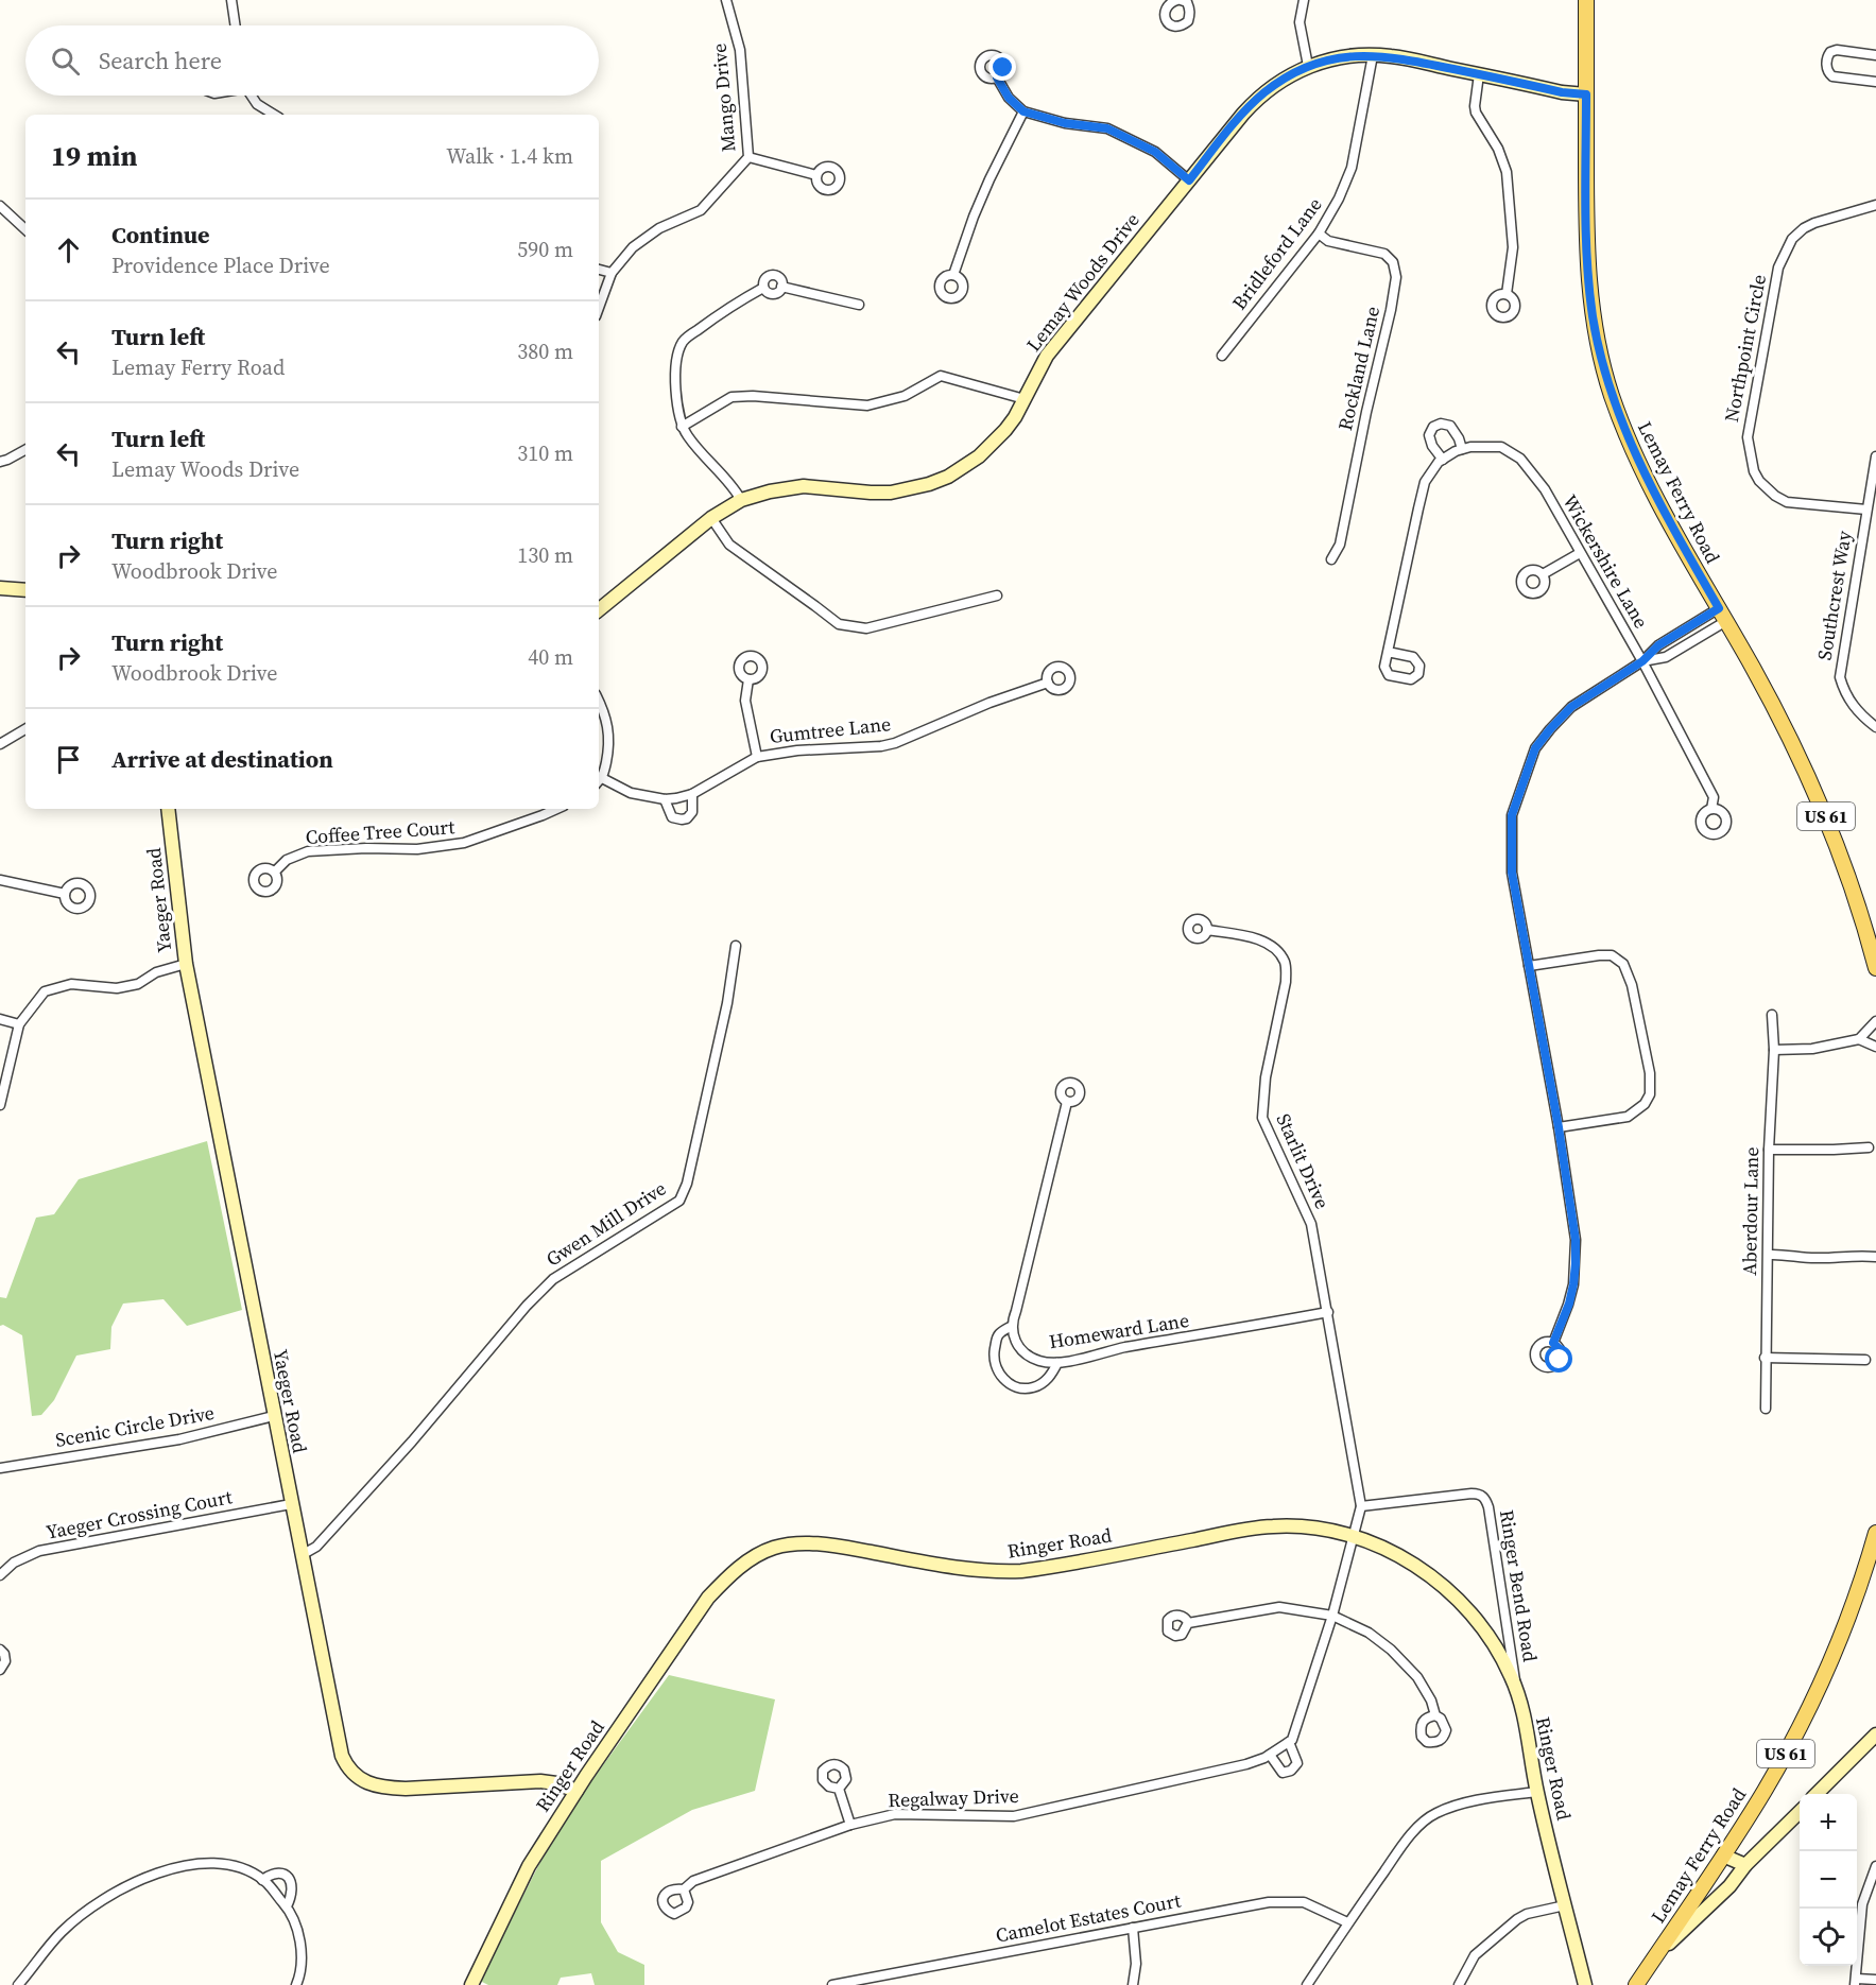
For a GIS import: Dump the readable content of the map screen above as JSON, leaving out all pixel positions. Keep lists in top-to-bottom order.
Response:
{
  "streets": {
    "main road": ["Lemay Ferry Road", "US 61"],
    "street": [
      "Mango Drive",
      "Bridleford Lane",
      "Lemay Woods Drive",
      "Northpoint Circle",
      "Rockland Lane",
      "Wickershire Lane",
      "Southcrest Way",
      "Gumtree Lane",
      "Coffee Tree Court",
      "Yaeger Road",
      "Starlit Drive",
      "Aberdour Lane",
      "Gwen Mill Drive",
      "Homeward Lane",
      "Scenic Circle Drive",
      "Yaeger Crossing Court",
      "Ringer Road",
      "Ringer Bend Road",
      "Regalway Drive",
      "Camelot Estates Court"
    ]
  },
  "crossings": [
    ["Bridleford Lane", "Lemay Woods Drive"],
    ["Bridleford Lane", "Rockland Lane"],
    ["Lemay Woods Drive", "Lemay Ferry Road"],
    ["Northpoint Circle", "Southcrest Way"],
    ["Yaeger Road", "Gwen Mill Drive"],
    ["Yaeger Road", "Scenic Circle Drive"],
    ["Yaeger Road", "Yaeger Crossing Court"],
    ["Yaeger Road", "Ringer Road"],
    ["Starlit Drive", "Homeward Lane"],
    ["Starlit Drive", "Ringer Road"],
    ["Starlit Drive", "Ringer Bend Road"],
    ["Ringer Road", "Ringer Bend Road"]
  ],
  "page": {
    "search": "Search here",
    "heading": ["19 min", "Walk · 1.4 km"],
    "list": [
      ["Continue", "Providence Place Drive", "590 m"],
      ["Turn left", "Lemay Ferry Road", "380 m"],
      ["Turn left", "Lemay Woods Drive", "310 m"],
      ["Turn right", "Woodbrook Drive", "130 m"],
      ["Turn right", "Woodbrook Drive", "40 m"],
      "Arrive at destination"
    ],
    "map_buttons": ["+", "−"]
  }
}
